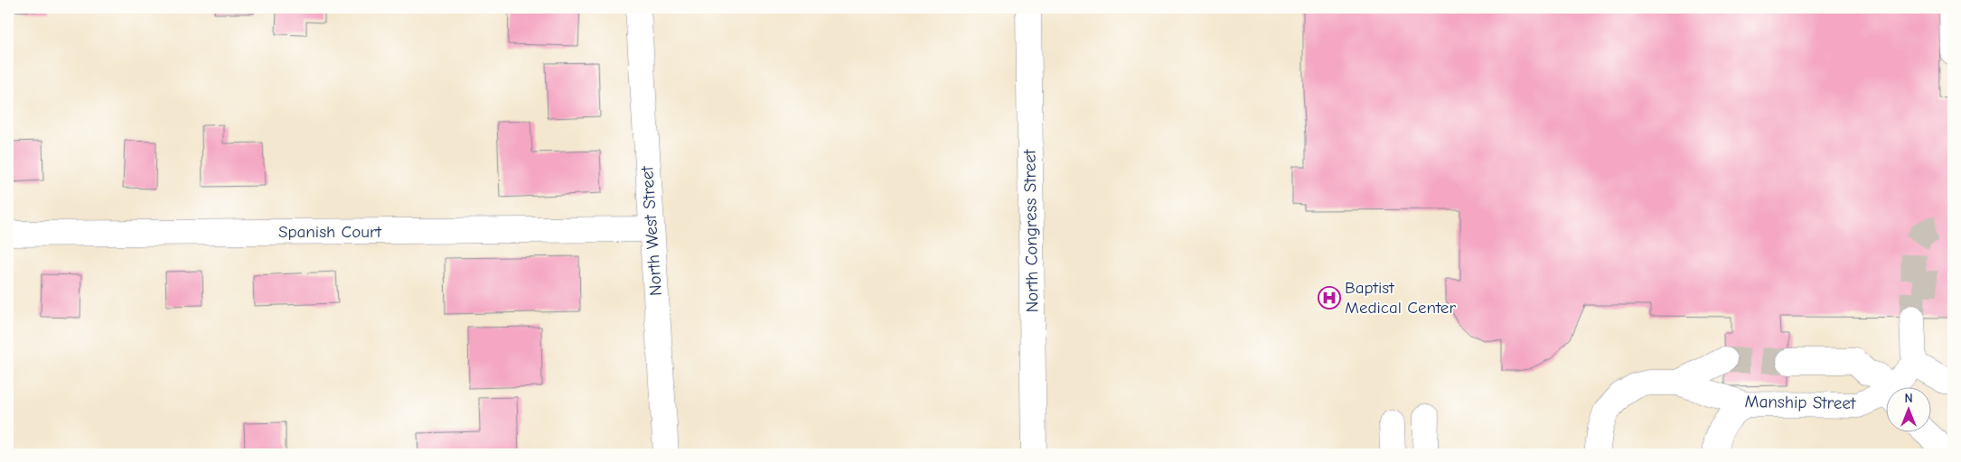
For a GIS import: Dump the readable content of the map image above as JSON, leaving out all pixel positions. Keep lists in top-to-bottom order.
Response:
{
  "streets": {
    "street": [
      "North West Street",
      "North Congress Street",
      "Spanish Court",
      "Manship Street"
    ]
  },
  "crossings": [
    ["North West Street", "Spanish Court"]
  ],
  "places": {
    "hospital": ["Baptist Medical Center"]
  },
  "north": "top"
}
